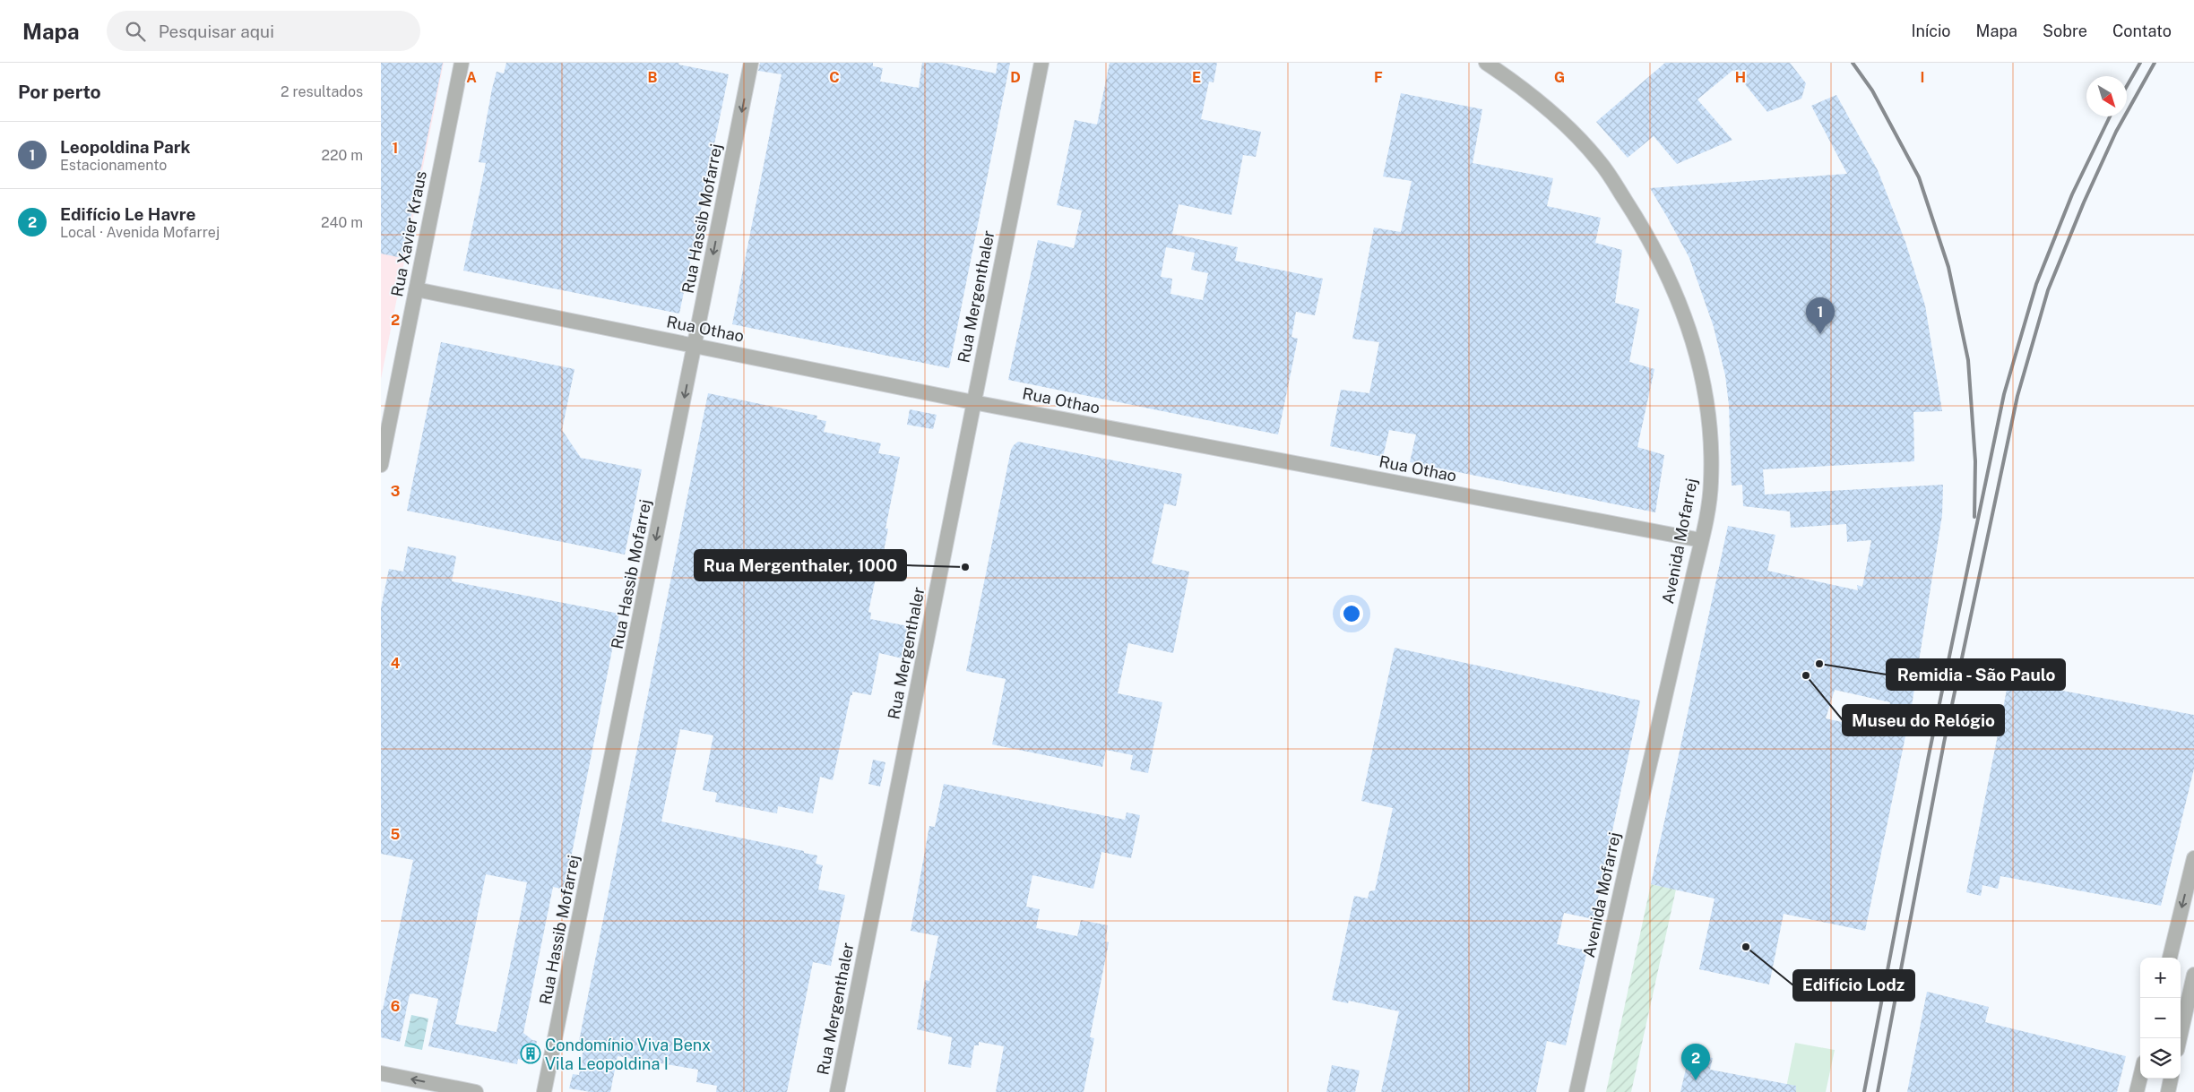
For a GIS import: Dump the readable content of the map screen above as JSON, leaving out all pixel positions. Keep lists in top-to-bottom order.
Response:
{
  "streets": {
    "street": [
      "Rua Hassib Mofarrej",
      "Rua Xavier Kraus",
      "Rua Mergenthaler",
      "Rua Othao",
      "Avenida Mofarrej"
    ]
  },
  "crossings": [
    ["Rua Hassib Mofarrej", "Rua Othao"],
    ["Rua Xavier Kraus", "Rua Othao"],
    ["Rua Mergenthaler", "Rua Othao"],
    ["Rua Othao", "Avenida Mofarrej"]
  ],
  "one_way": ["Rua Hassib Mofarrej"],
  "places": {
    "other": [
      "Rua Mergenthaler, 1000",
      "Remidia - São Paulo",
      "Museu do Relógio",
      "Edifício Lodz"
    ],
    "building": ["Condomínio Viva Benx Vila Leopoldina I"]
  },
  "north": "bottom right",
  "page": {
    "header": "Mapa",
    "search": "Pesquisar aqui",
    "nav": [
      "Início",
      "Mapa",
      "Sobre",
      "Contato"
    ],
    "heading": ["Por perto", "2 resultados"],
    "list": [
      {
        "mark": "1",
        "name": "Leopoldina Park",
        "note": "Estacionamento",
        "value": "220 m"
      },
      {
        "mark": "2",
        "name": "Edifício Le Havre",
        "note": "Local · Avenida Mofarrej",
        "value": "240 m"
      }
    ],
    "pins": ["1", "2"],
    "map_buttons": ["+", "−"]
  },
  "grid": {
    "columns": [
      "A",
      "B",
      "C",
      "D",
      "E",
      "F",
      "G",
      "H",
      "I"
    ],
    "rows": [
      "1",
      "2",
      "3",
      "4",
      "5",
      "6"
    ]
  }
}
